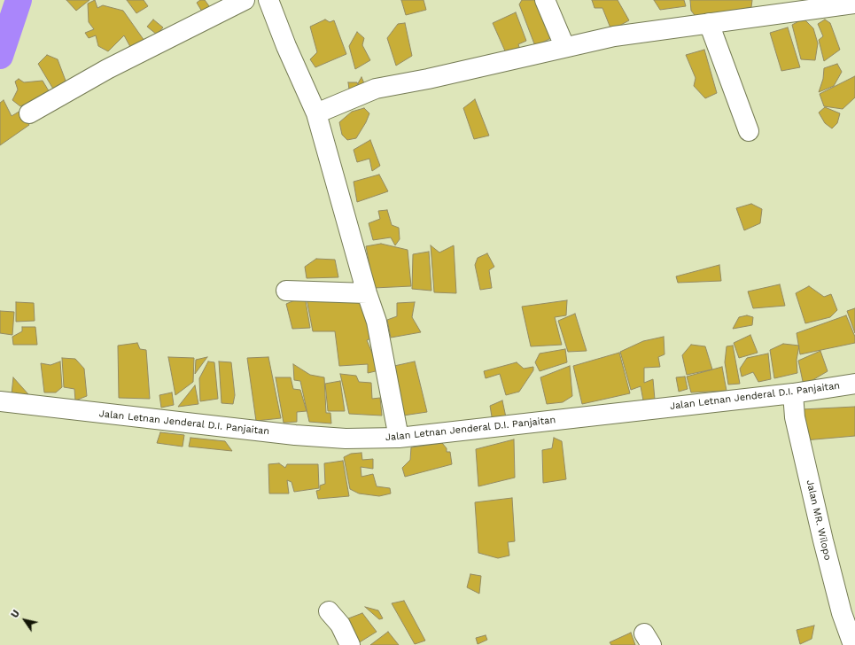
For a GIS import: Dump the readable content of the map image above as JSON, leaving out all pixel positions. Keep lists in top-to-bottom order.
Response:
{
  "streets": {
    "street": ["Jalan Letnan Jenderal D.I. Panjaitan", "Jalan MR. Wilopo"]
  },
  "crossings": [
    ["Jalan Letnan Jenderal D.I. Panjaitan", "Jalan MR. Wilopo"]
  ],
  "north": "top left"
}
